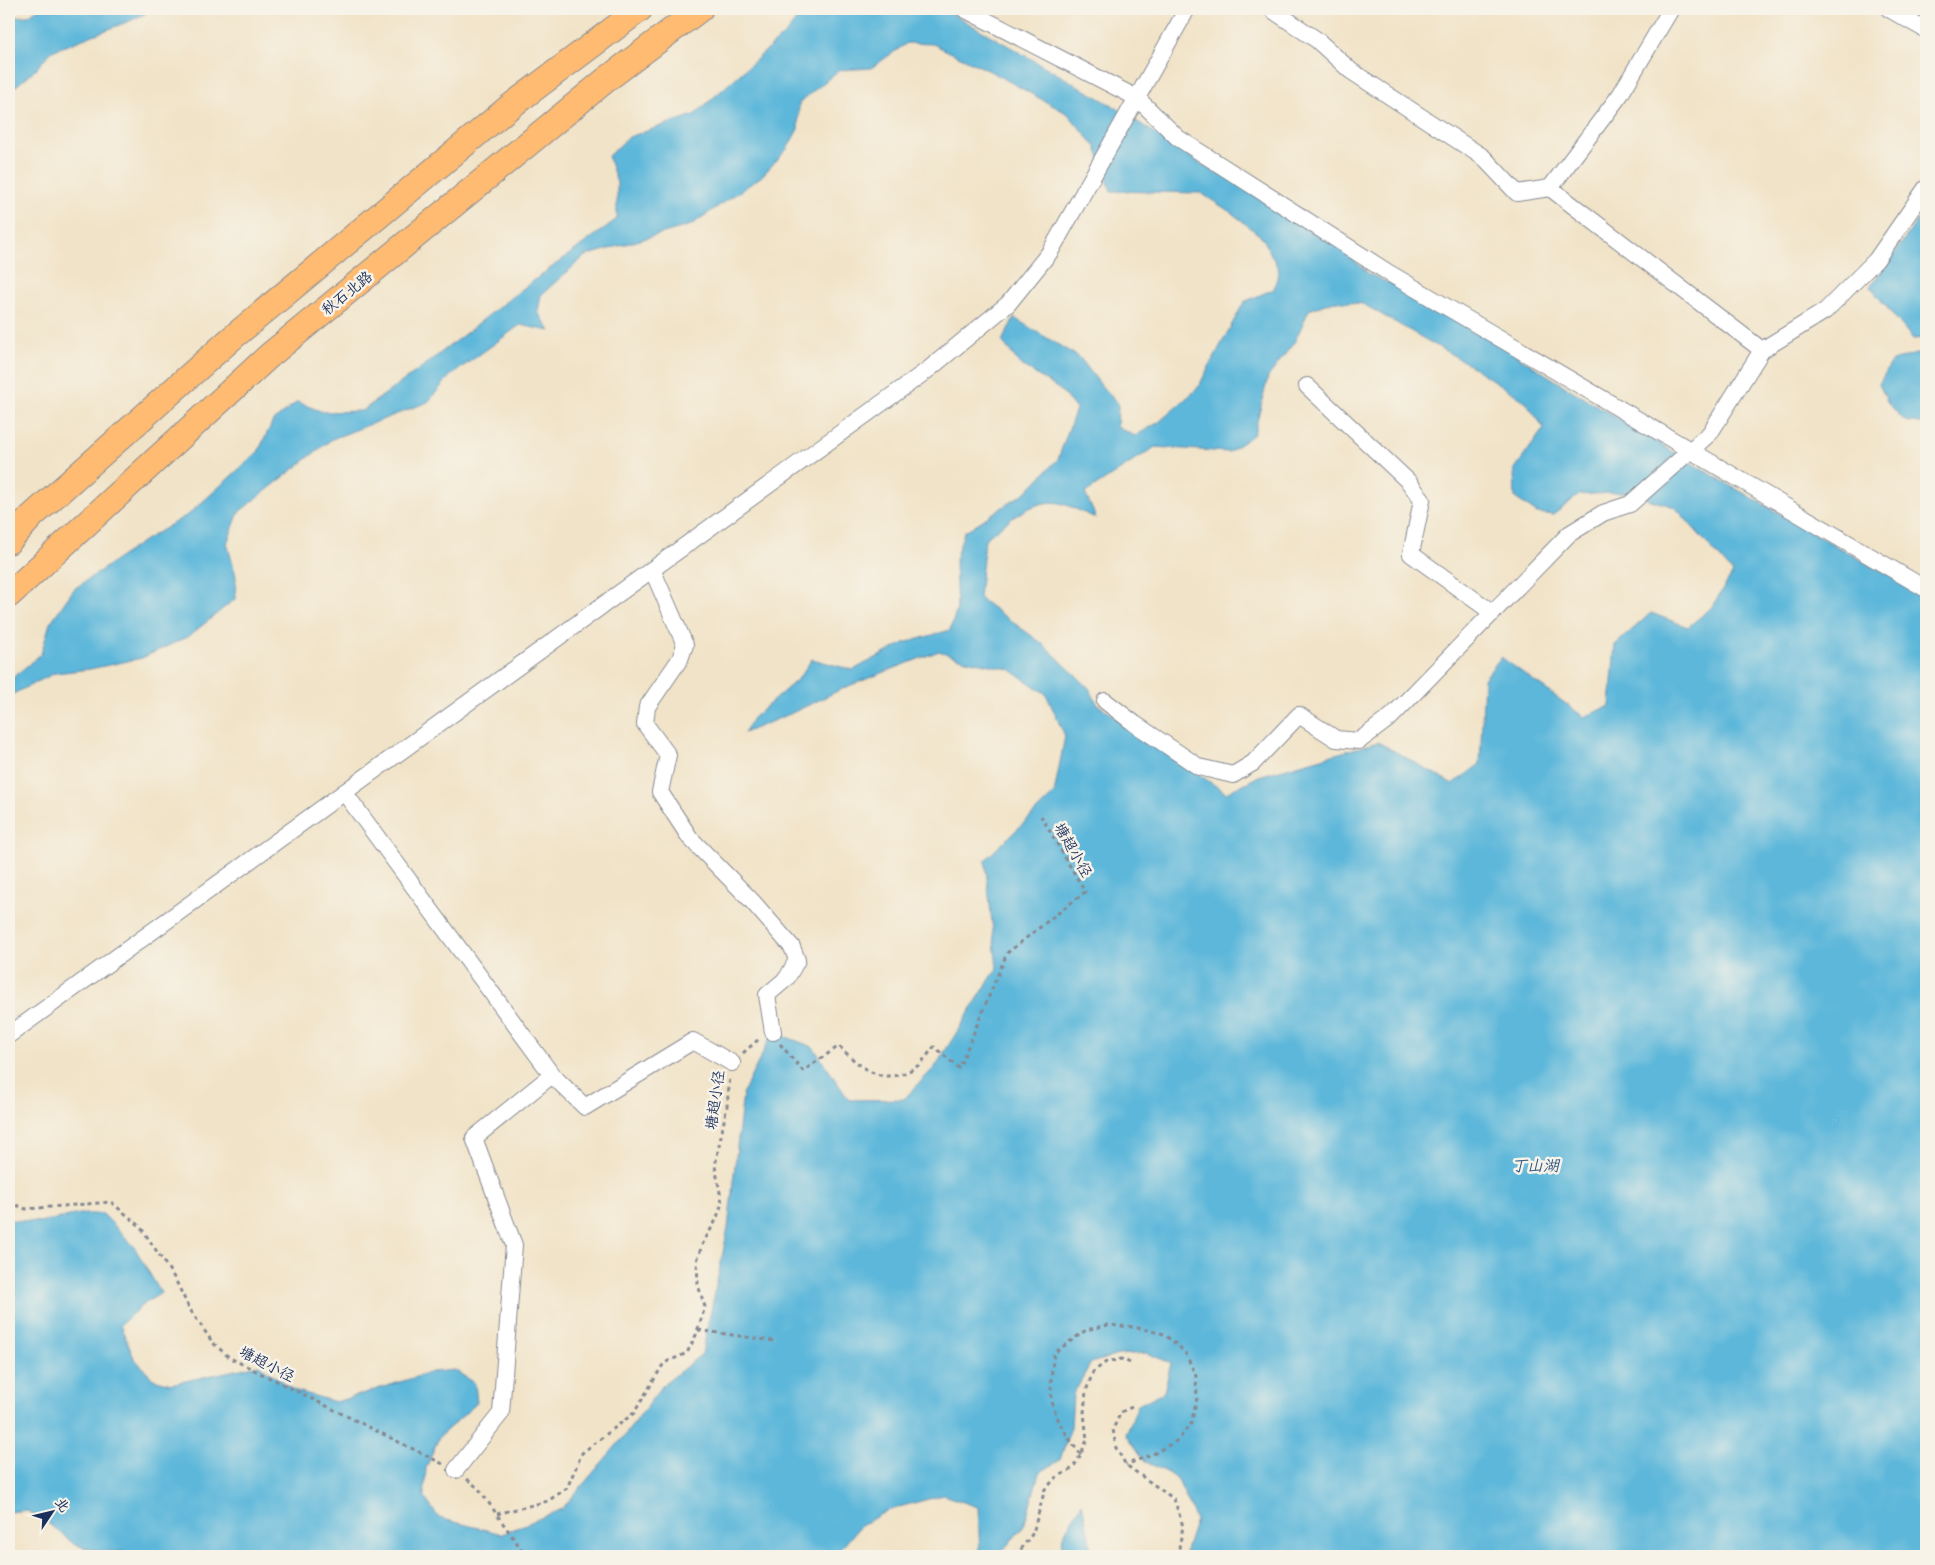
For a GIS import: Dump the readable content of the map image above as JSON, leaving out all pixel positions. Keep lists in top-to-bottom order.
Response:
{
  "streets": {
    "main road": ["秋石北路"],
    "path": ["塘超小径"]
  },
  "water": ["丁山湖"],
  "north": "top right"
}
